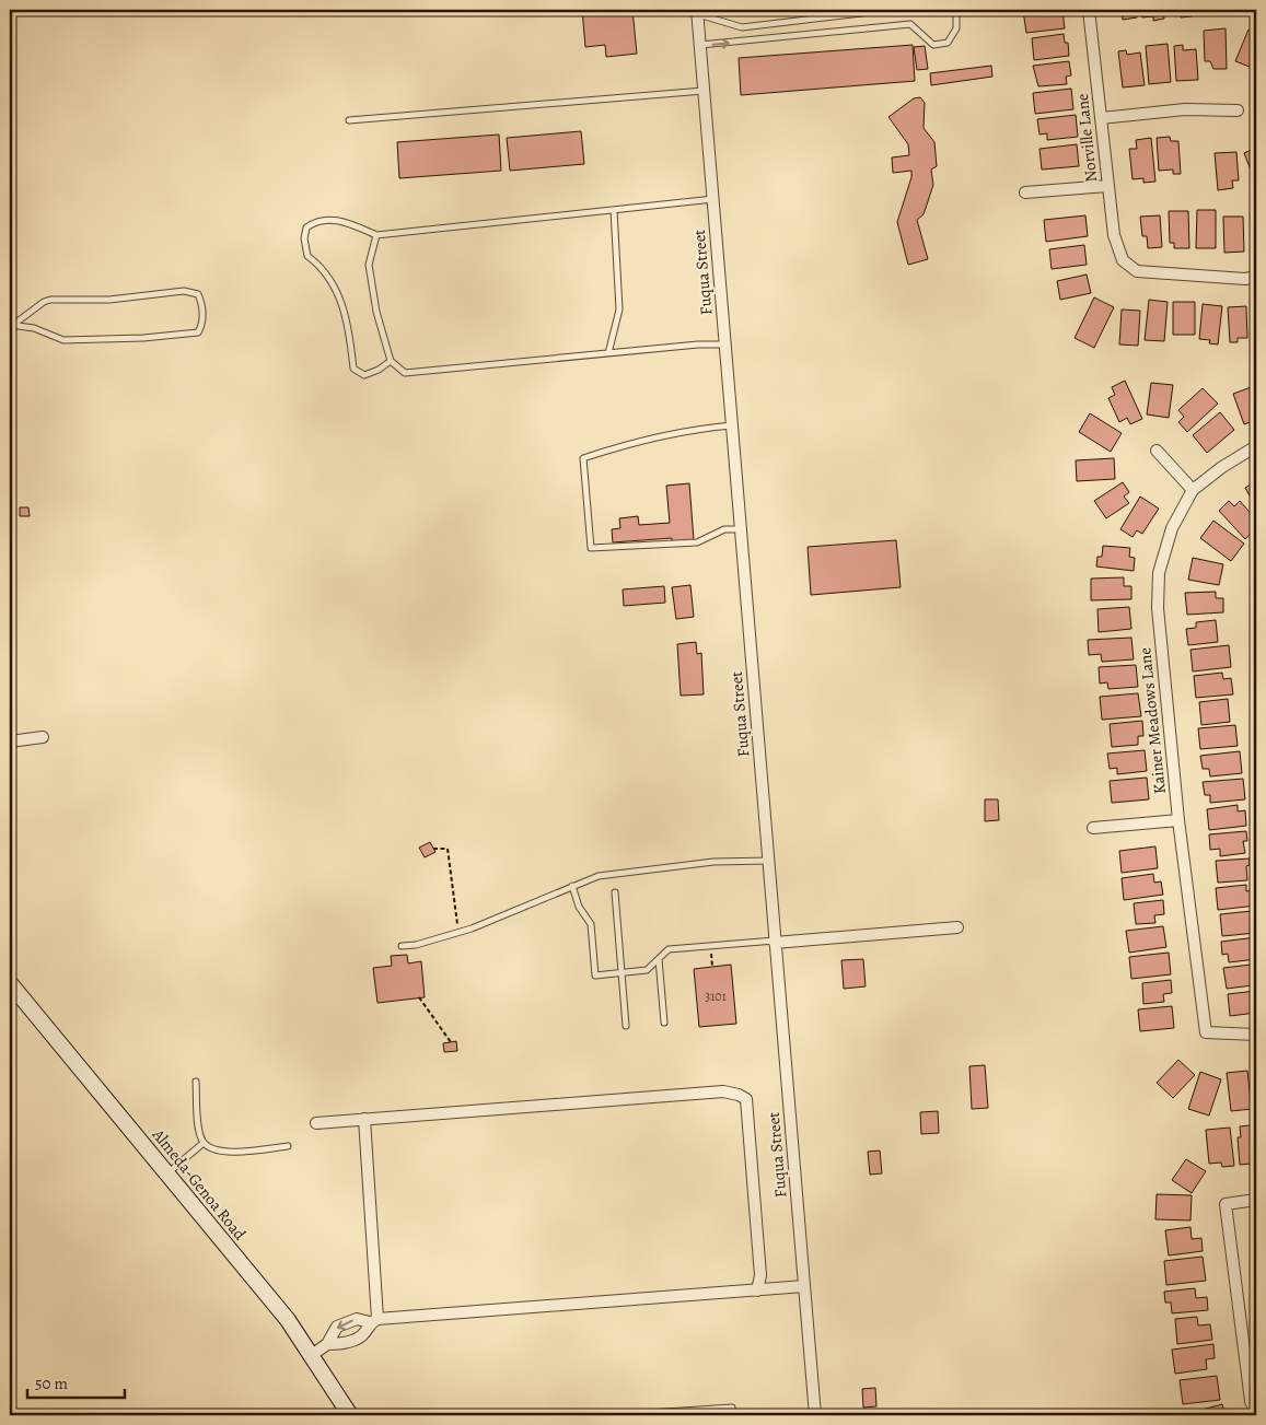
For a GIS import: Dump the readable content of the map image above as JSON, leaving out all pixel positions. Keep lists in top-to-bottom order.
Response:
{
  "streets": {
    "main road": ["Almeda-Genoa Road"],
    "street": ["Norville Lane", "Fuqua Street", "Kainer Meadows Lane"]
  },
  "house_numbers": ["3101"],
  "scale_bar": "50 m"
}
